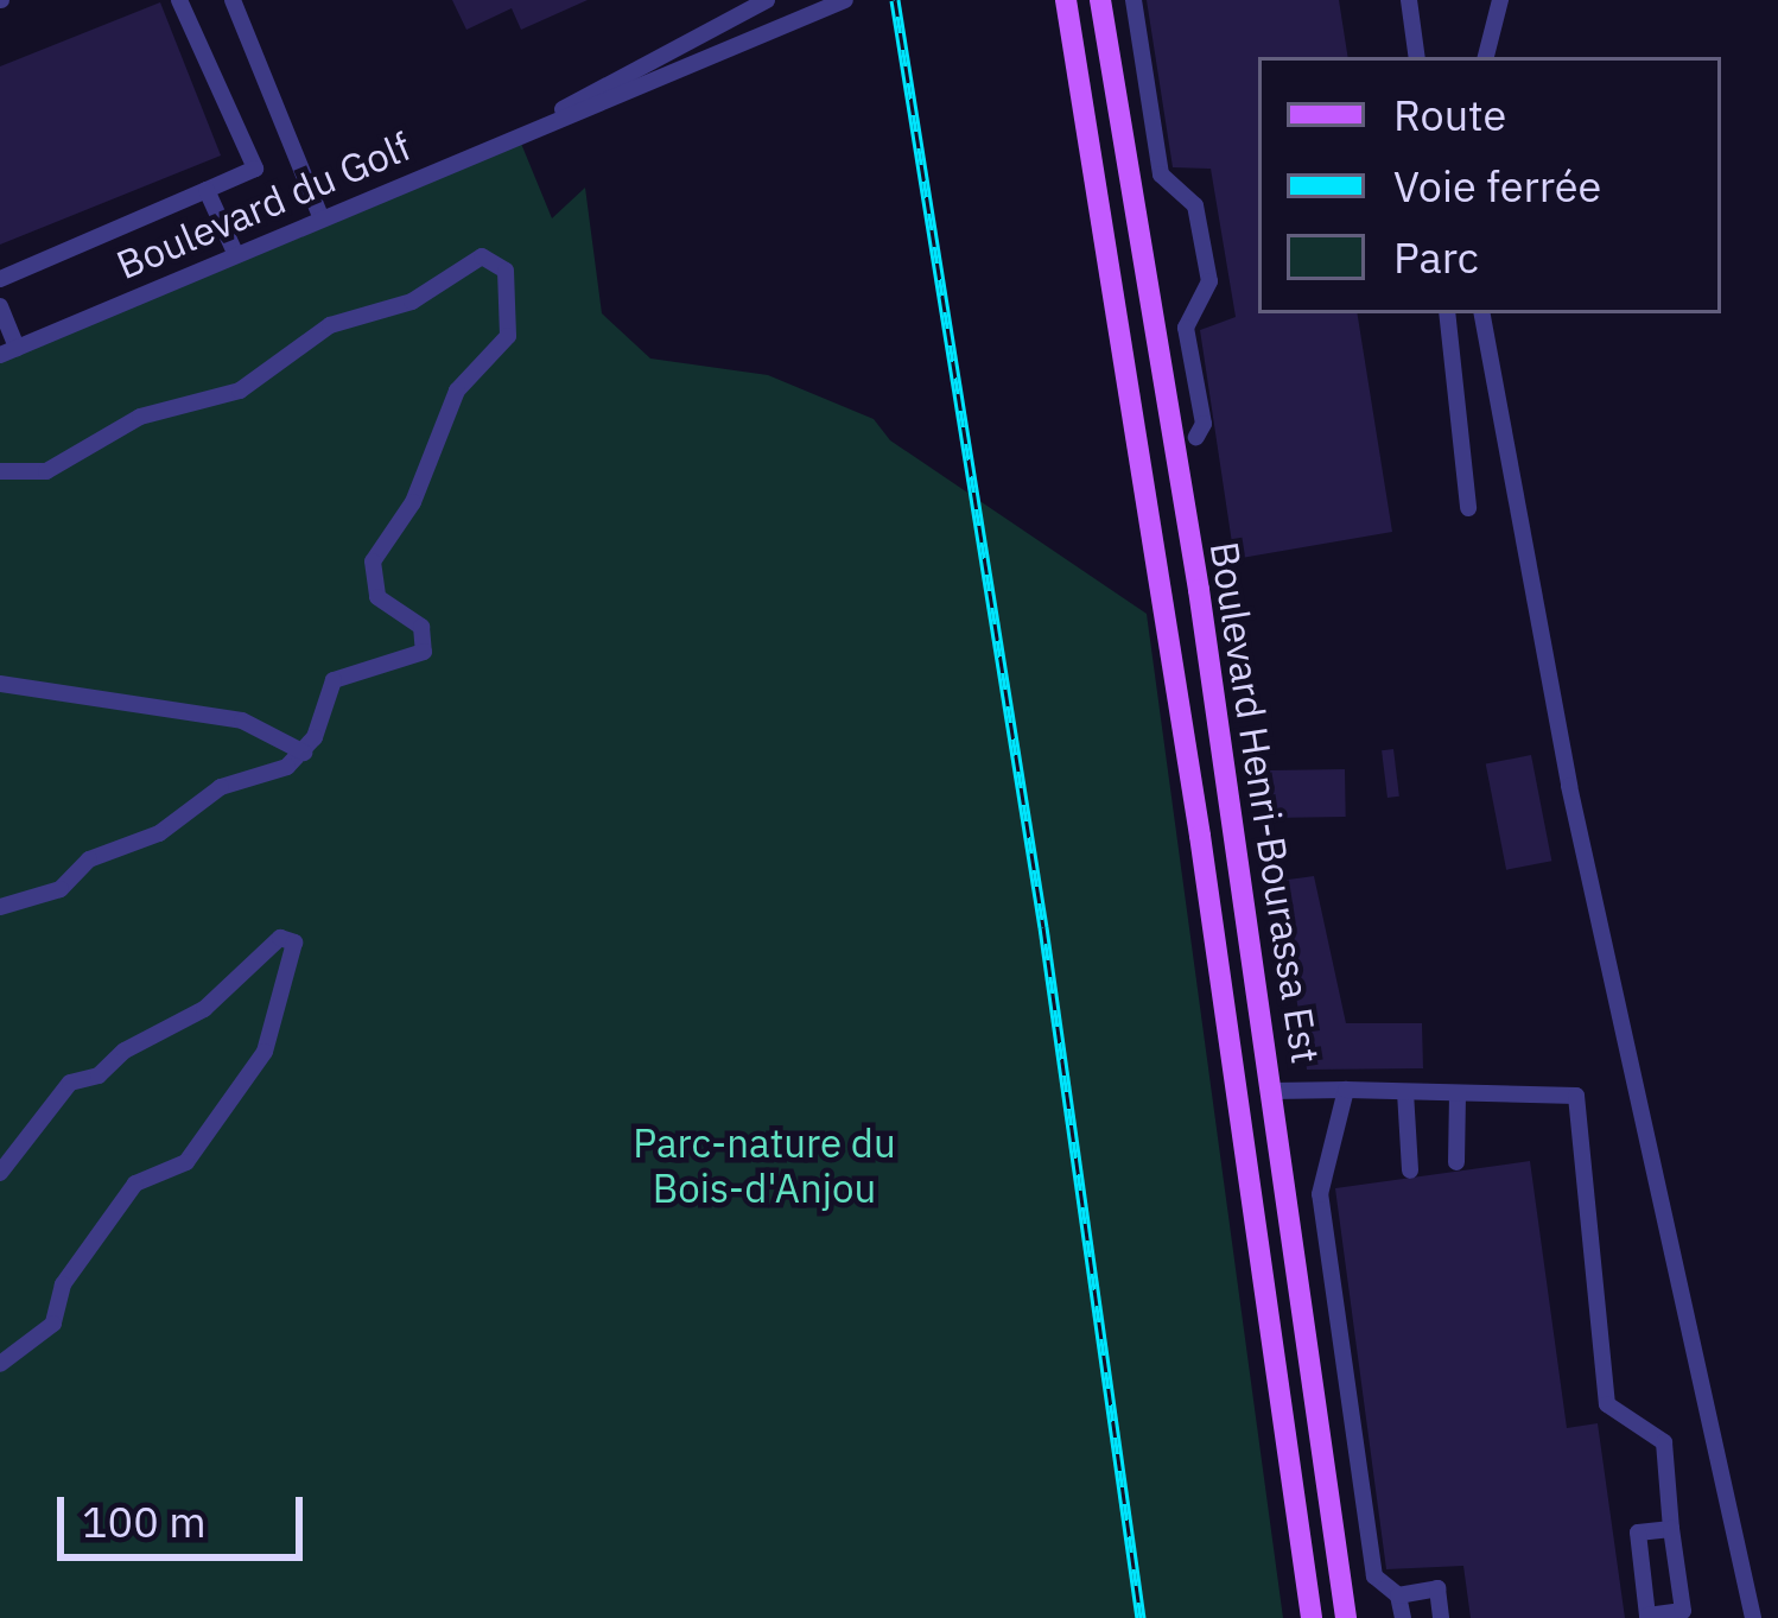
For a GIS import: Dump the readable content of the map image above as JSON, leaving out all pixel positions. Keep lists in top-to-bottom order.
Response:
{
  "streets": {
    "main road": ["Boulevard Henri-Bourassa Est"],
    "street": ["Boulevard du Golf"]
  },
  "parks": ["Parc-nature du Bois-d'Anjou"],
  "legend": ["Route", "Voie ferrée", "Parc"],
  "scale_bar": "100 m"
}
